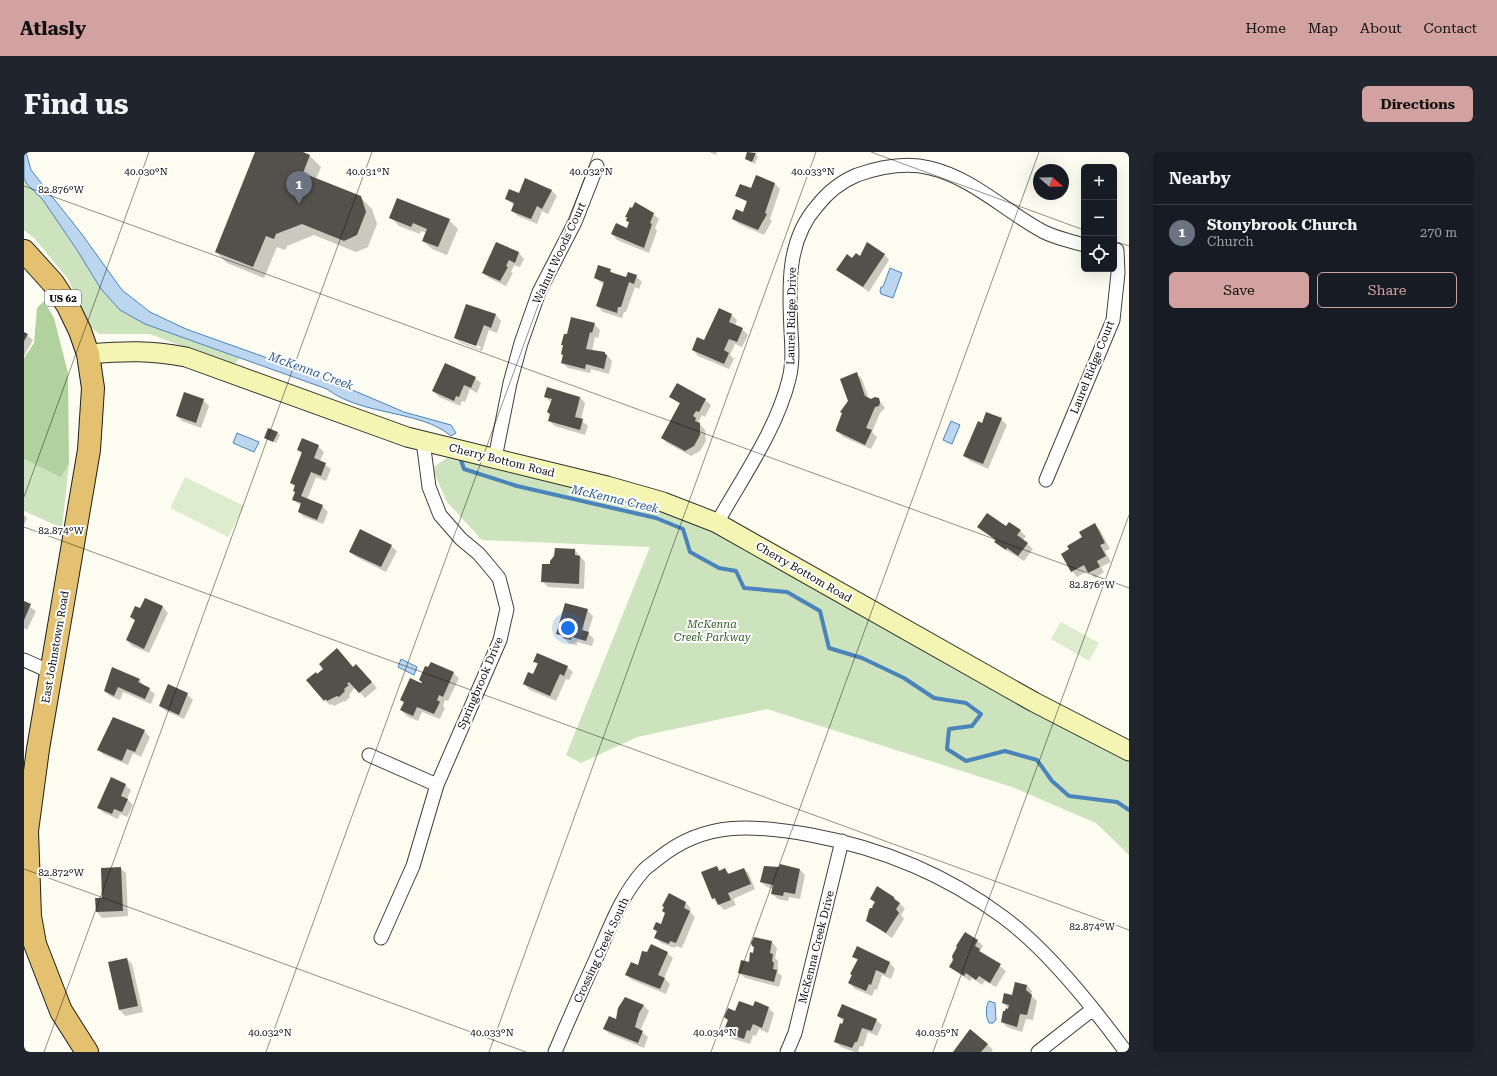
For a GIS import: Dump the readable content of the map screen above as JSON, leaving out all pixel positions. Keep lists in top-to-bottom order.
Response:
{
  "streets": {
    "highway": ["US 62", "East Johnstown Road"],
    "main road": ["Cherry Bottom Road"],
    "street": [
      "Walnut Woods Court",
      "Laurel Ridge Drive",
      "Laurel Ridge Court",
      "Springbrook Drive",
      "McKenna Creek Drive",
      "Crossing Creek South"
    ]
  },
  "crossings": [
    ["Walnut Woods Court", "Cherry Bottom Road"],
    ["Laurel Ridge Drive", "Cherry Bottom Road"],
    ["Cherry Bottom Road", "East Johnstown Road"],
    ["Cherry Bottom Road", "Springbrook Drive"],
    ["McKenna Creek Drive", "Crossing Creek South"]
  ],
  "water": ["McKenna Creek"],
  "parks": ["McKenna Creek Parkway"],
  "north": "right",
  "page": {
    "header": "Atlasly",
    "nav": [
      "Home",
      "Map",
      "About",
      "Contact"
    ],
    "buttons": [
      "Directions",
      ["Save", "Share"]
    ],
    "title": "Find us",
    "heading": "Nearby",
    "map_buttons": ["+", "−"],
    "pins": "1",
    "list": [
      {
        "mark": "1",
        "name": "Stonybrook Church",
        "note": "Church",
        "value": "270 m"
      }
    ]
  },
  "coordinates": [
    "40.030°N",
    "40.031°N",
    "40.032°N",
    "40.033°N",
    "82.876°W",
    "82.874°W",
    "82.872°W",
    "40.034°N",
    "40.035°N"
  ]
}
